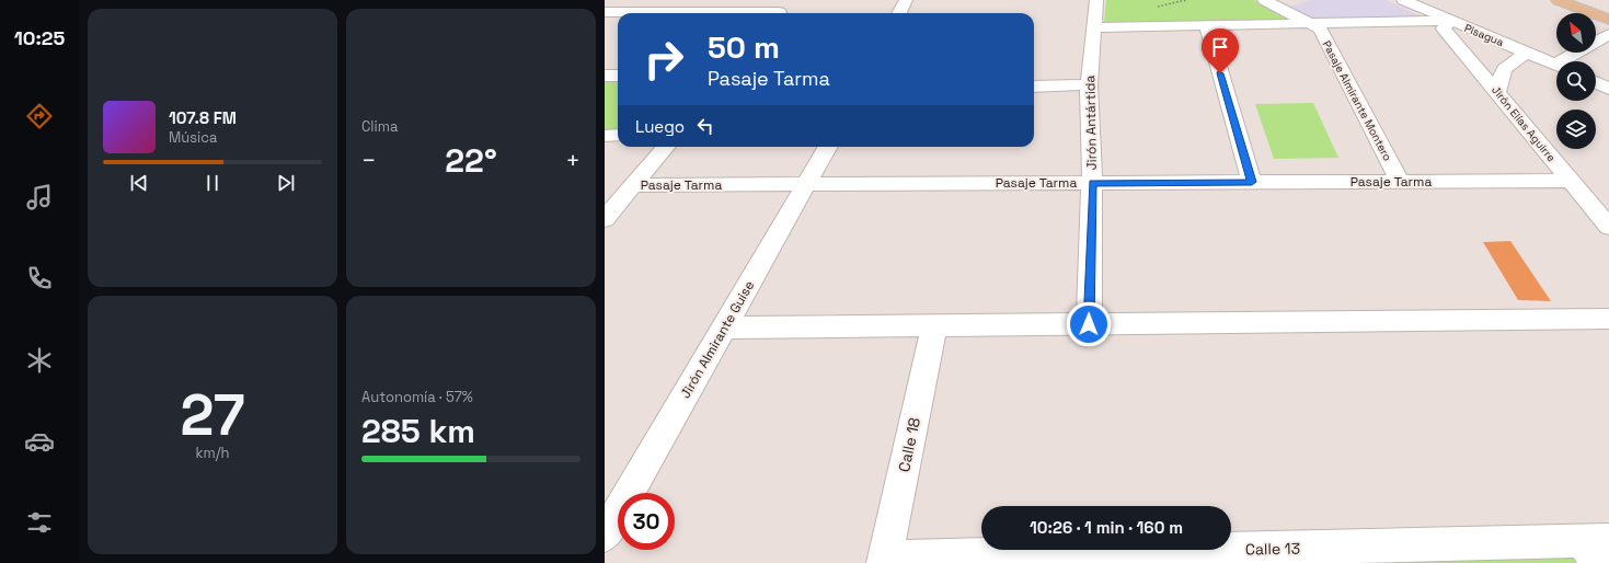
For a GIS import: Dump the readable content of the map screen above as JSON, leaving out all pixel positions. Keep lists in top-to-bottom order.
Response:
{
  "streets": {
    "street": [
      "Pisagua",
      "Pasaje Almirante Montero",
      "Jirón Antártida",
      "Jirón Elías Aguirre",
      "Pasaje Tarma",
      "Jirón Almirante Guise",
      "Calle 18",
      "Calle 13"
    ]
  },
  "crossings": [
    ["Pisagua", "Jirón Elías Aguirre"],
    ["Pasaje Almirante Montero", "Pasaje Tarma"],
    ["Jirón Antártida", "Pasaje Tarma"],
    ["Jirón Elías Aguirre", "Pasaje Tarma"],
    ["Pasaje Tarma", "Jirón Almirante Guise"],
    ["Calle 18", "Calle 13"]
  ],
  "north": "top left",
  "page": {
    "tabs": "10:25",
    "tile": [
      "Clima",
      ["27", "km/h"],
      ["Autonomía · 57%", "285 km"]
    ],
    "turn": ["50 m", "Pasaje Tarma"],
    "song": ["107.8 FM", "Música"],
    "then": "Luego",
    "heat": ["−", "22°", "+"],
    "limit": "30",
    "trip": "10:26 · 1 min · 160 m"
  }
}
